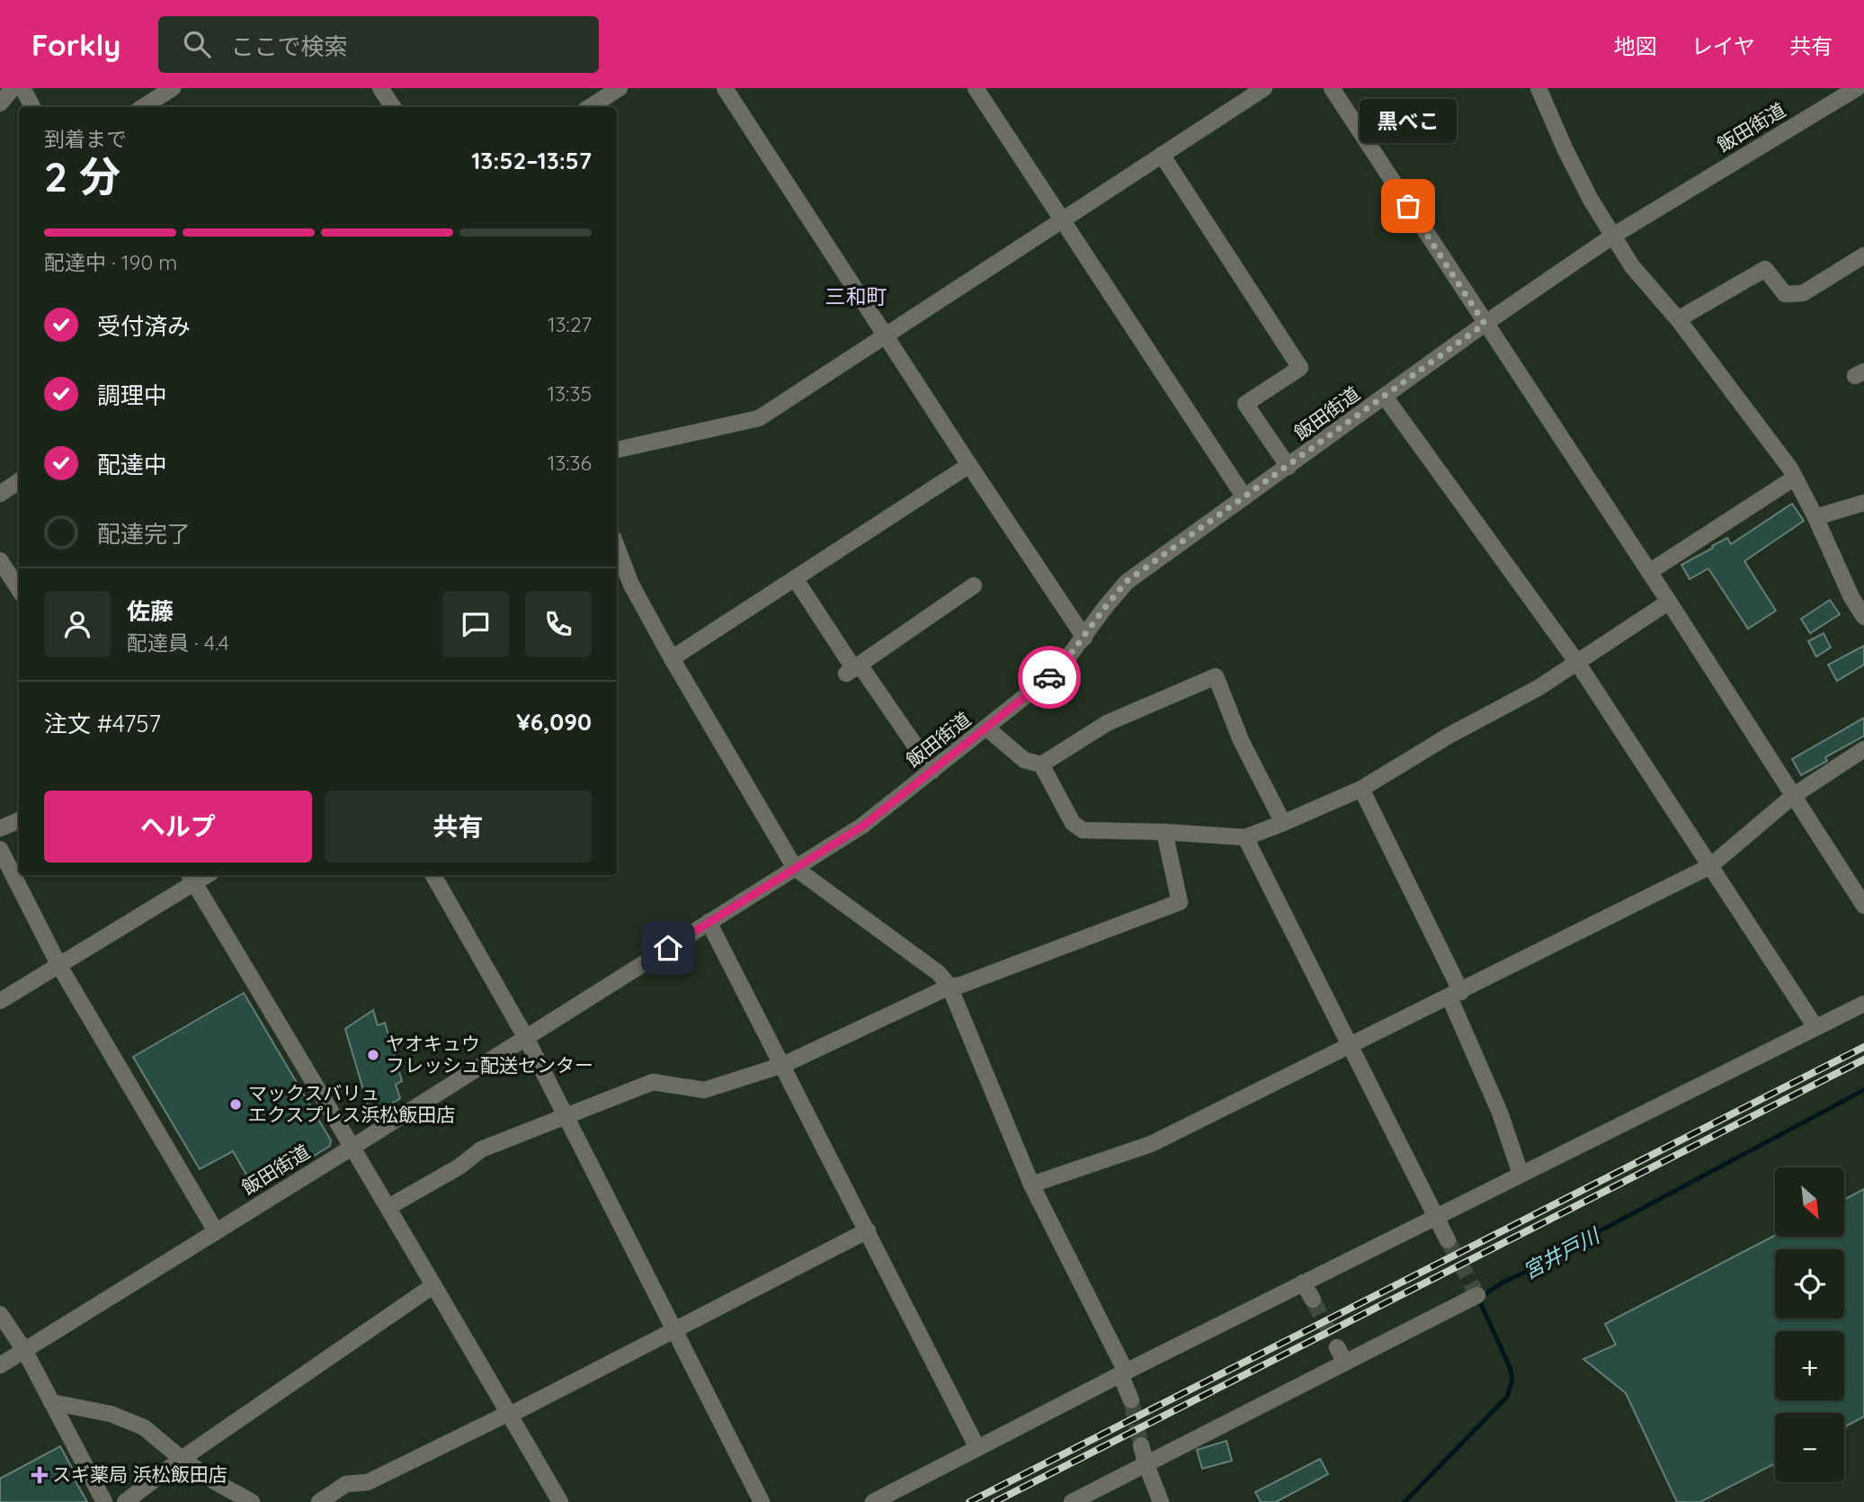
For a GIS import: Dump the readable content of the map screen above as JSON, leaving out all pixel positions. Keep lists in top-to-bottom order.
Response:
{
  "streets": {
    "street": ["飯田街道"]
  },
  "districts": ["三和町"],
  "water": ["宮井戸川"],
  "places": {
    "other": ["黒べこ", "ヤオキュウ フレッシュ配送センター", "マックスバリュ エクスプレス浜松飯田店"],
    "health": ["スギ薬局 浜松飯田店"]
  },
  "north": "bottom right",
  "page": {
    "header": "Forkly",
    "search": "ここで検索",
    "nav": ["地図", "レイヤ", "共有"],
    "bubble": "黒べこ",
    "heading": ["2 分", "到着まで", "13:52–13:57"],
    "panel": [
      "佐藤",
      "配達員 · 4.4",
      "注文 #4757",
      "¥6,090"
    ],
    "bar": "配達中 · 190 m",
    "list": [
      ["受付済み", "13:27"],
      ["調理中", "13:35"],
      ["配達中", "13:36"],
      "配達完了"
    ],
    "buttons": ["ヘルプ", "共有"],
    "map_buttons": ["+", "−"]
  }
}
